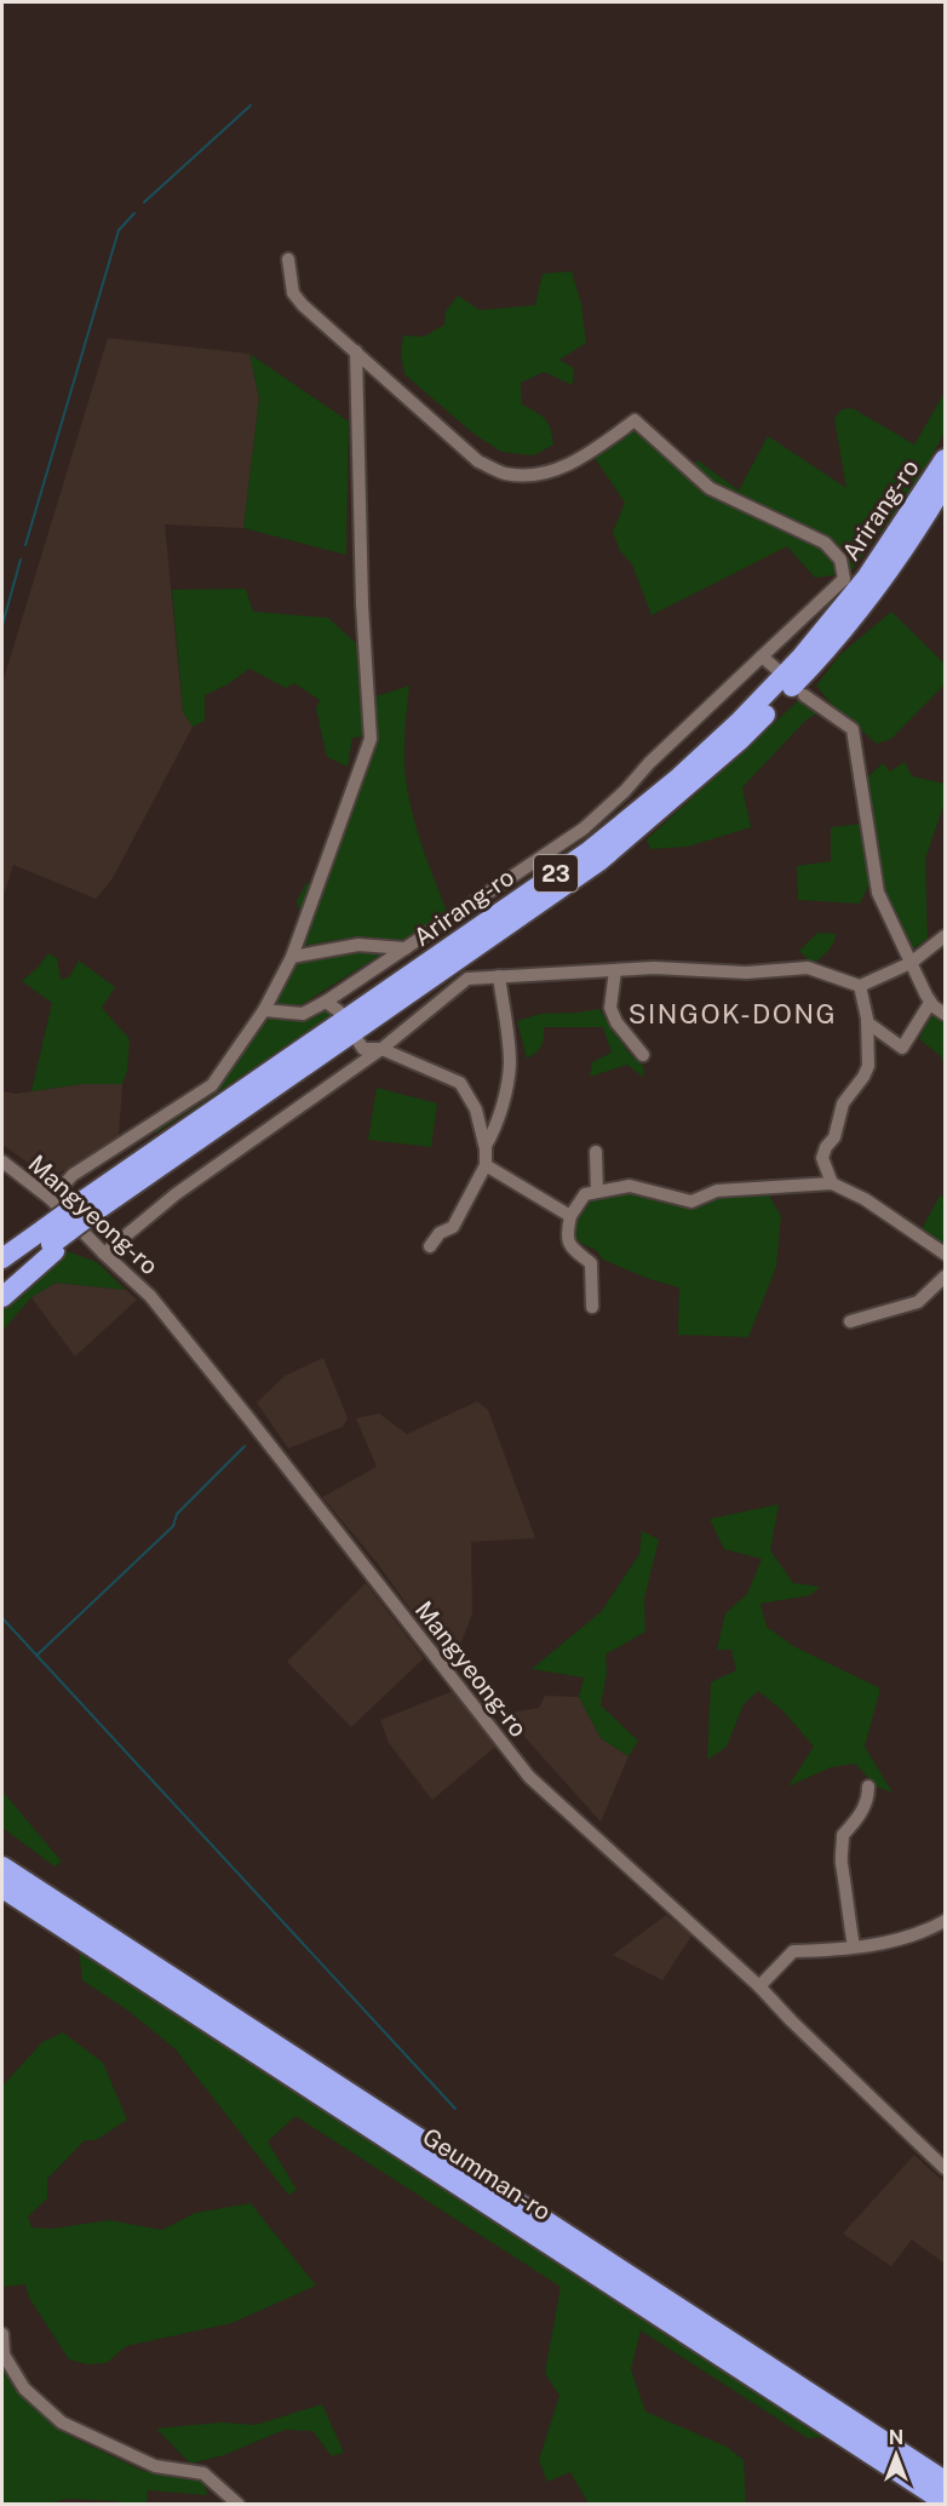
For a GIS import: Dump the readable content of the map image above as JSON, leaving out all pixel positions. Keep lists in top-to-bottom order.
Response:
{
  "streets": {
    "highway": ["Arirang-ro", "23", "Geumman-ro"],
    "street": ["Mangyeong-ro"]
  },
  "districts": ["SINGOK-DONG"],
  "north": "top"
}
